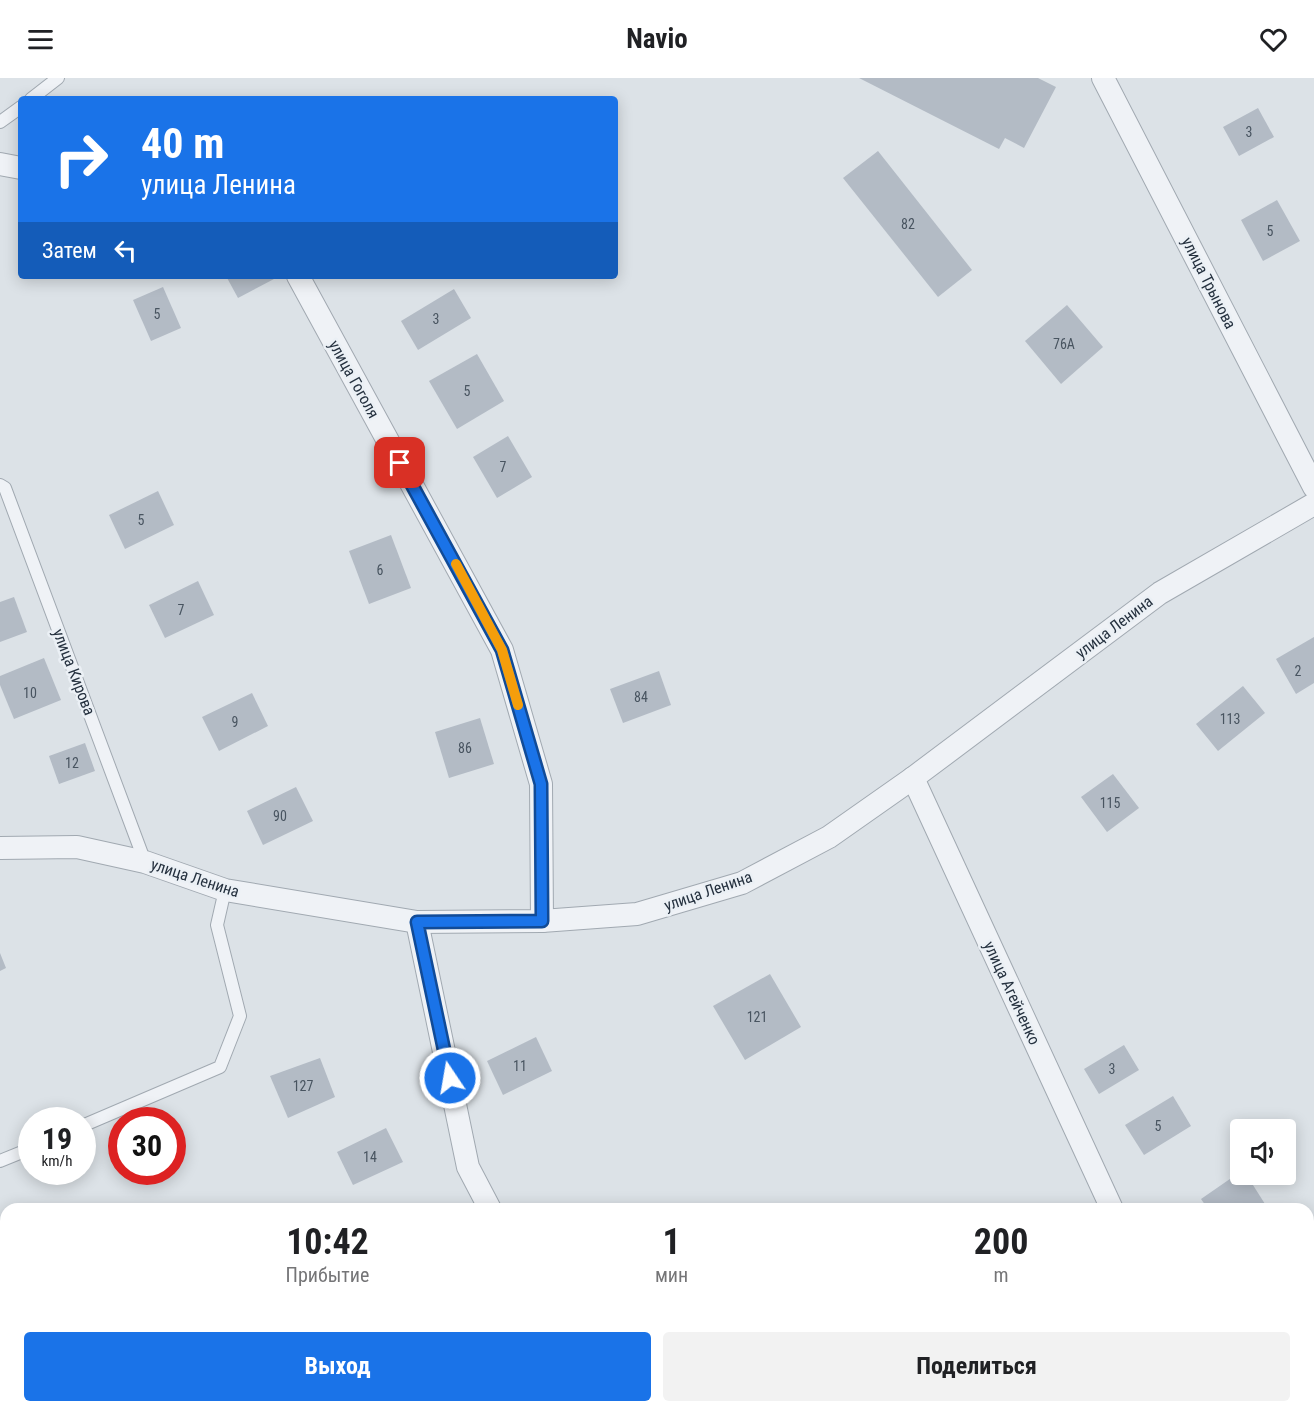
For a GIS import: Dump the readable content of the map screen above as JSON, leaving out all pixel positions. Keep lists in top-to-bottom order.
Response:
{
  "streets": {
    "street": [
      "улица Трынова",
      "улица Гоголя",
      "улица Ленина",
      "улица Агейченко"
    ],
    "lane": ["улица Кирова"]
  },
  "crossings": [
    ["улица Гоголя", "улица Ленина"],
    ["улица Ленина", "улица Кирова"],
    ["улица Ленина", "улица Агейченко"]
  ],
  "house_numbers": [
    "3",
    "82",
    "5",
    "5",
    "3",
    "76А",
    "5",
    "7",
    "5",
    "6",
    "7",
    "2",
    "10",
    "84",
    "113",
    "9",
    "86",
    "12",
    "115",
    "90",
    "121",
    "11",
    "3",
    "127",
    "5",
    "14"
  ],
  "page": {
    "header": "Navio",
    "turn": ["40 m", "улица Ленина"],
    "then": "Затем",
    "speed": "19 km/h",
    "limit": "30",
    "eta": [
      "10:42",
      "Прибытие",
      "1",
      "мин",
      "200",
      "m"
    ],
    "buttons": ["Выход", "Поделиться"]
  }
}
